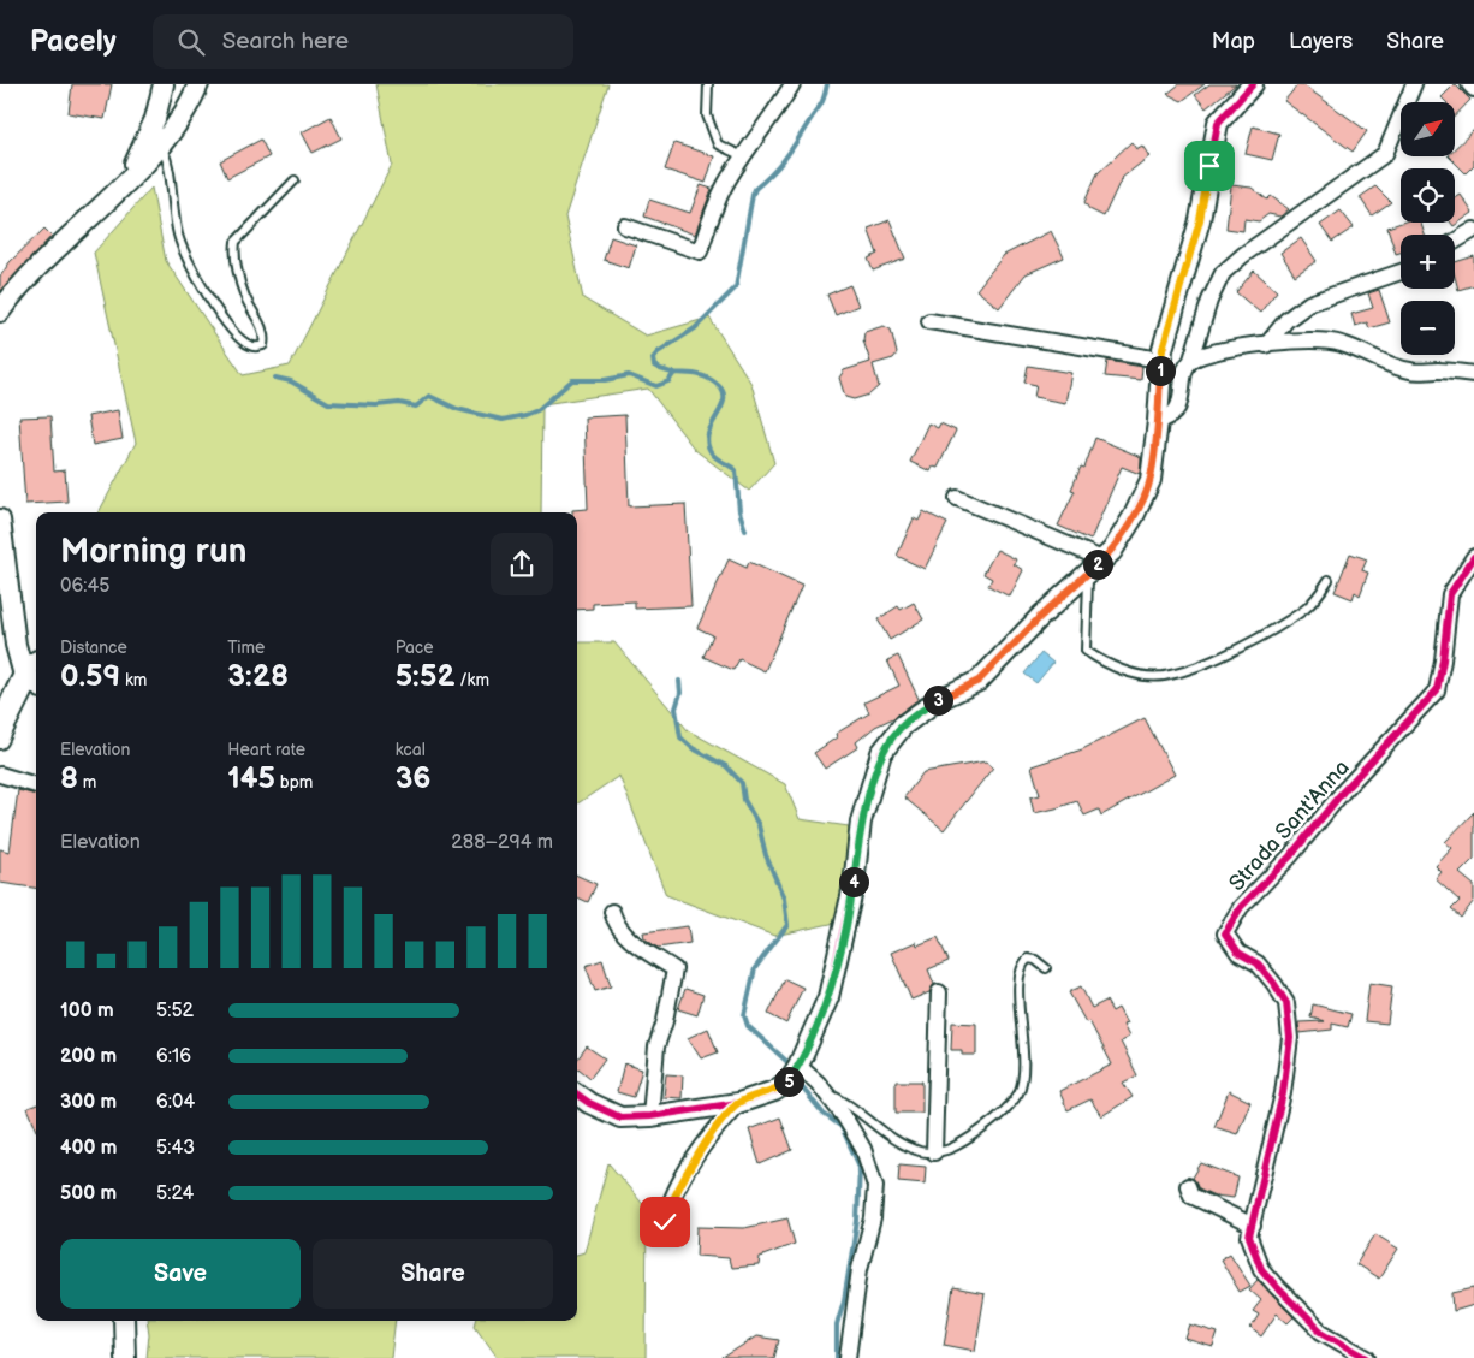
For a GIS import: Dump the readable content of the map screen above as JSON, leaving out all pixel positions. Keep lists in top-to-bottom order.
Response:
{
  "streets": {
    "street": ["Strada Sant'Anna"]
  },
  "north": "top right",
  "page": {
    "header": "Pacely",
    "search": "Search here",
    "nav": ["Map", "Layers", "Share"],
    "map_buttons": ["+", "−"],
    "pins": [
      "1",
      "2",
      "3",
      "4",
      "5"
    ],
    "heading": ["Morning run", "06:45"],
    "stats": [
      ["Distance", "0.59 km"],
      ["Time", "3:28"],
      ["Pace", "5:52 /km"],
      ["Elevation", "8 m"],
      ["Heart rate", "145 bpm"],
      ["kcal", "36"]
    ],
    "chart": ["Elevation", "288–294 m"],
    "list": [
      {
        "name": "100 m",
        "note": "5:52"
      },
      {
        "name": "200 m",
        "note": "6:16"
      },
      {
        "name": "300 m",
        "note": "6:04"
      },
      {
        "name": "400 m",
        "note": "5:43"
      },
      {
        "name": "500 m",
        "note": "5:24"
      }
    ],
    "buttons": ["Save", "Share"]
  }
}
